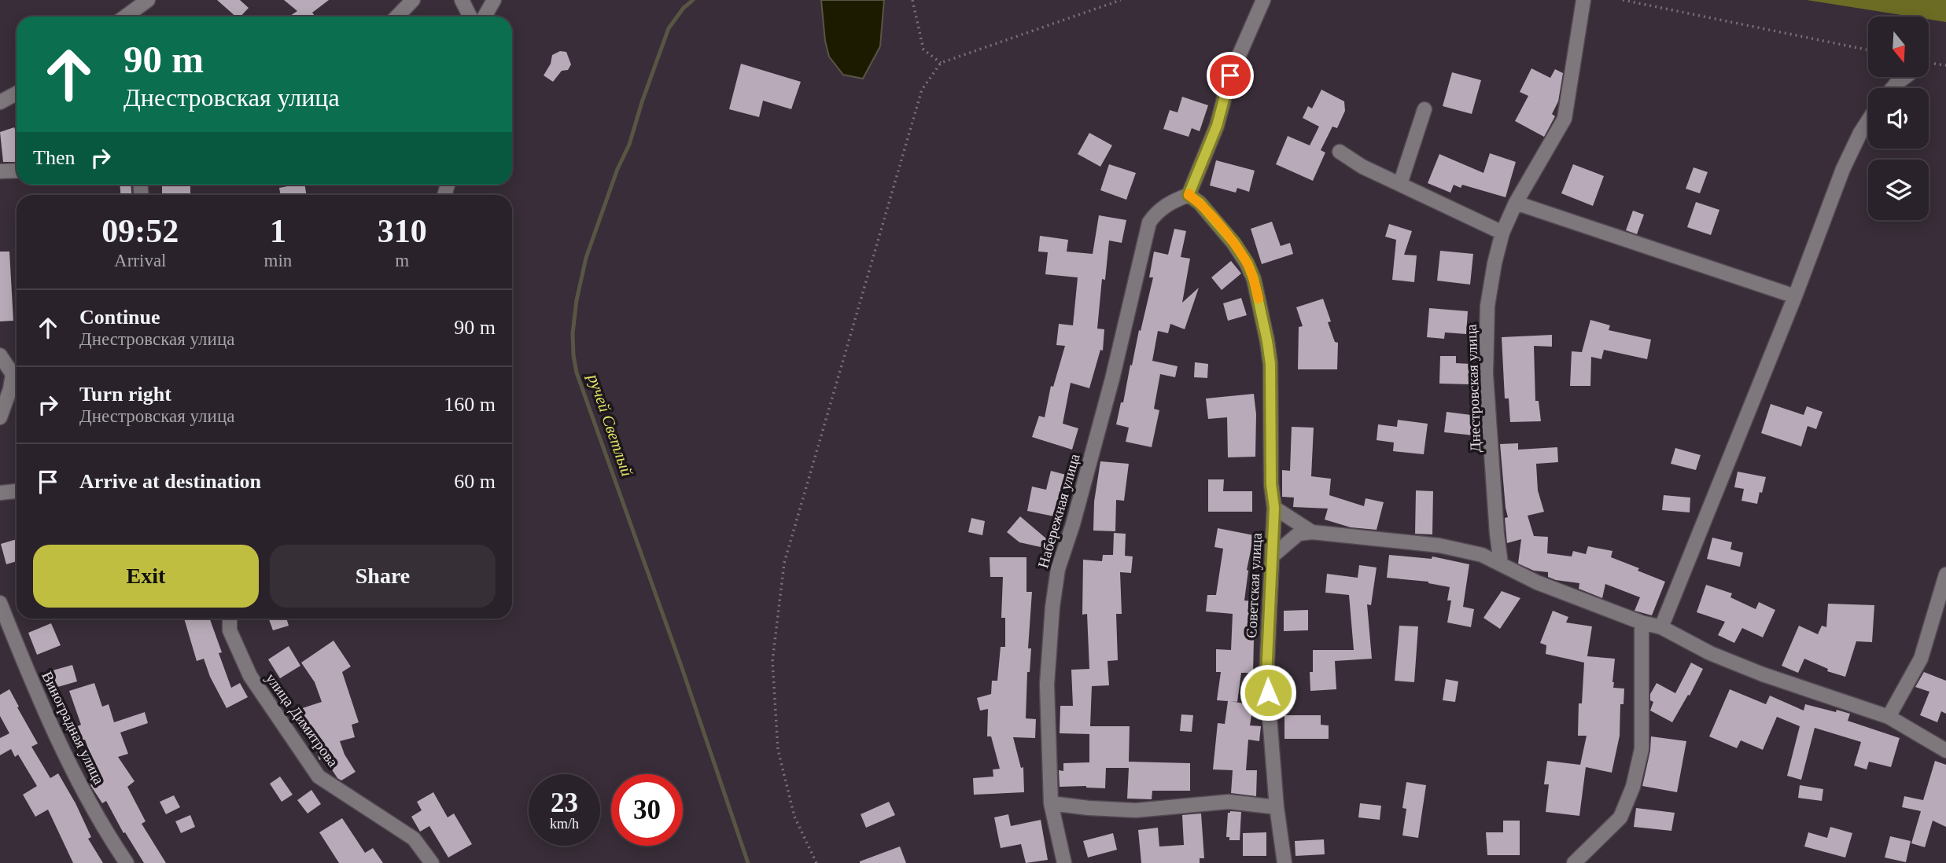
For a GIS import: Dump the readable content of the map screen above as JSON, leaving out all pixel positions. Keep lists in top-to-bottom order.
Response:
{
  "streets": {
    "street": [
      "Днестровская улица",
      "Набережная улица",
      "Советская улица",
      "улица Димитрова",
      "Виноградная улица"
    ]
  },
  "water": ["ручей Светлый"],
  "north": "bottom",
  "page": {
    "turn": ["90 m", "Днестровская улица"],
    "then": "Then",
    "eta": [
      "09:52",
      "Arrival",
      "1",
      "min",
      "310",
      "m"
    ],
    "list": [
      {
        "name": "Continue",
        "note": "Днестровская улица",
        "value": "90 m"
      },
      {
        "name": "Turn right",
        "note": "Днестровская улица",
        "value": "160 m"
      },
      {
        "name": "Arrive at destination",
        "value": "60 m"
      }
    ],
    "buttons": ["Exit", "Share"],
    "speed": "23 km/h",
    "limit": "30"
  }
}
